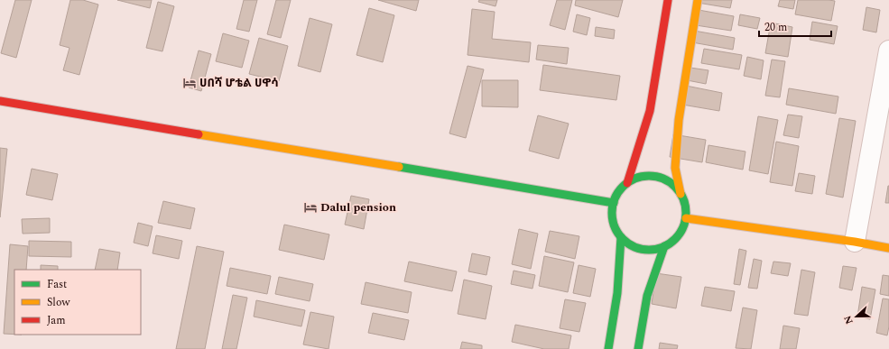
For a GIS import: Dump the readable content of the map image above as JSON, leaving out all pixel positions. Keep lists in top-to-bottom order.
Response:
{
  "places": {
    "hotel": ["ሀበሻ ሆቴል ሀዋሳ", "Dalul pension"]
  },
  "legend": ["Fast", "Slow", "Jam"],
  "scale_bar": "20 m",
  "north": "left"
}
